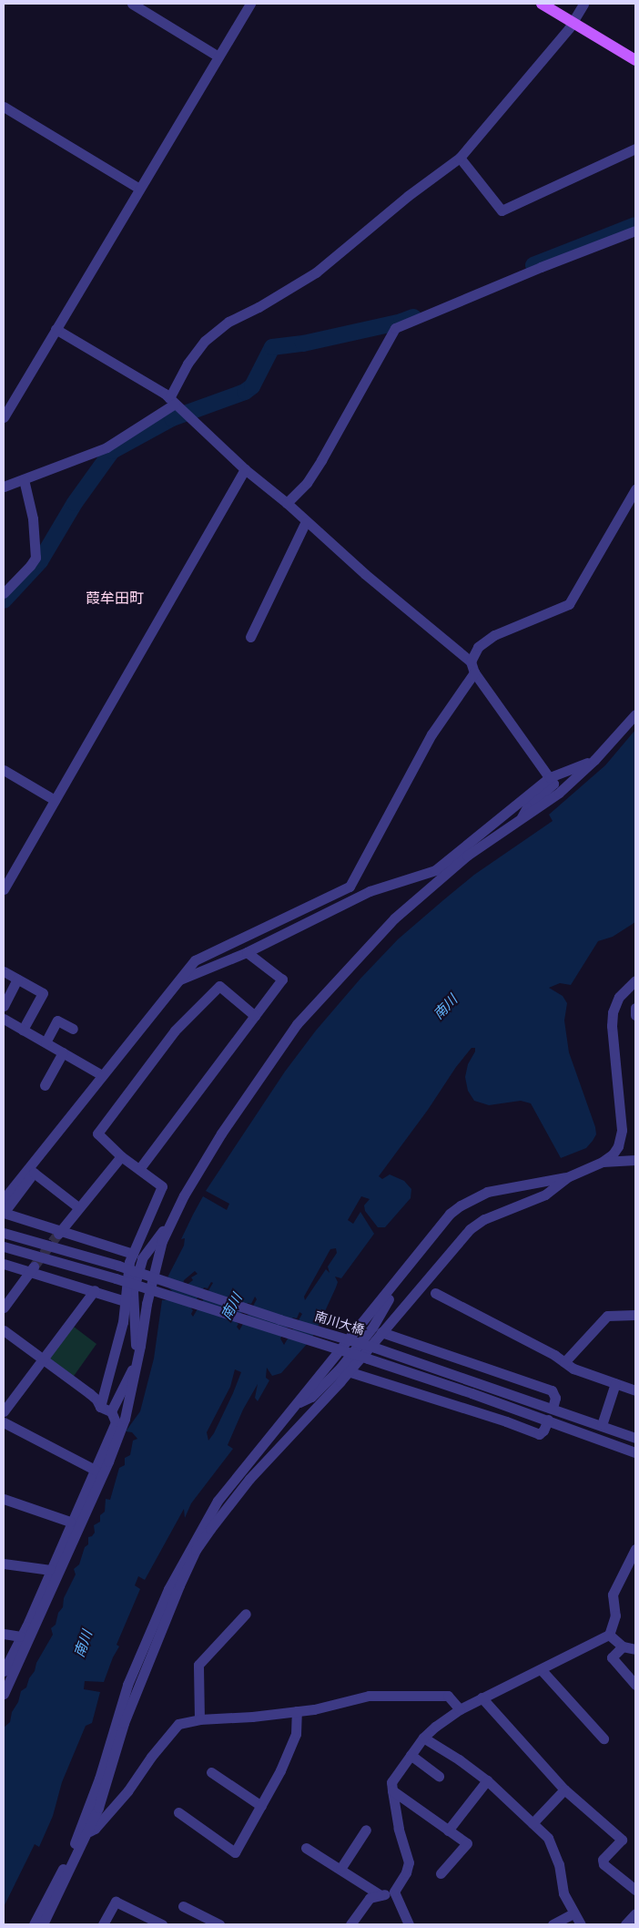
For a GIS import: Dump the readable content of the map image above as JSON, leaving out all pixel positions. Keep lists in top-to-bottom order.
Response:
{
  "streets": {
    "street": ["南川大橋"]
  },
  "districts": ["葭牟田町"],
  "water": ["南川"]
}
